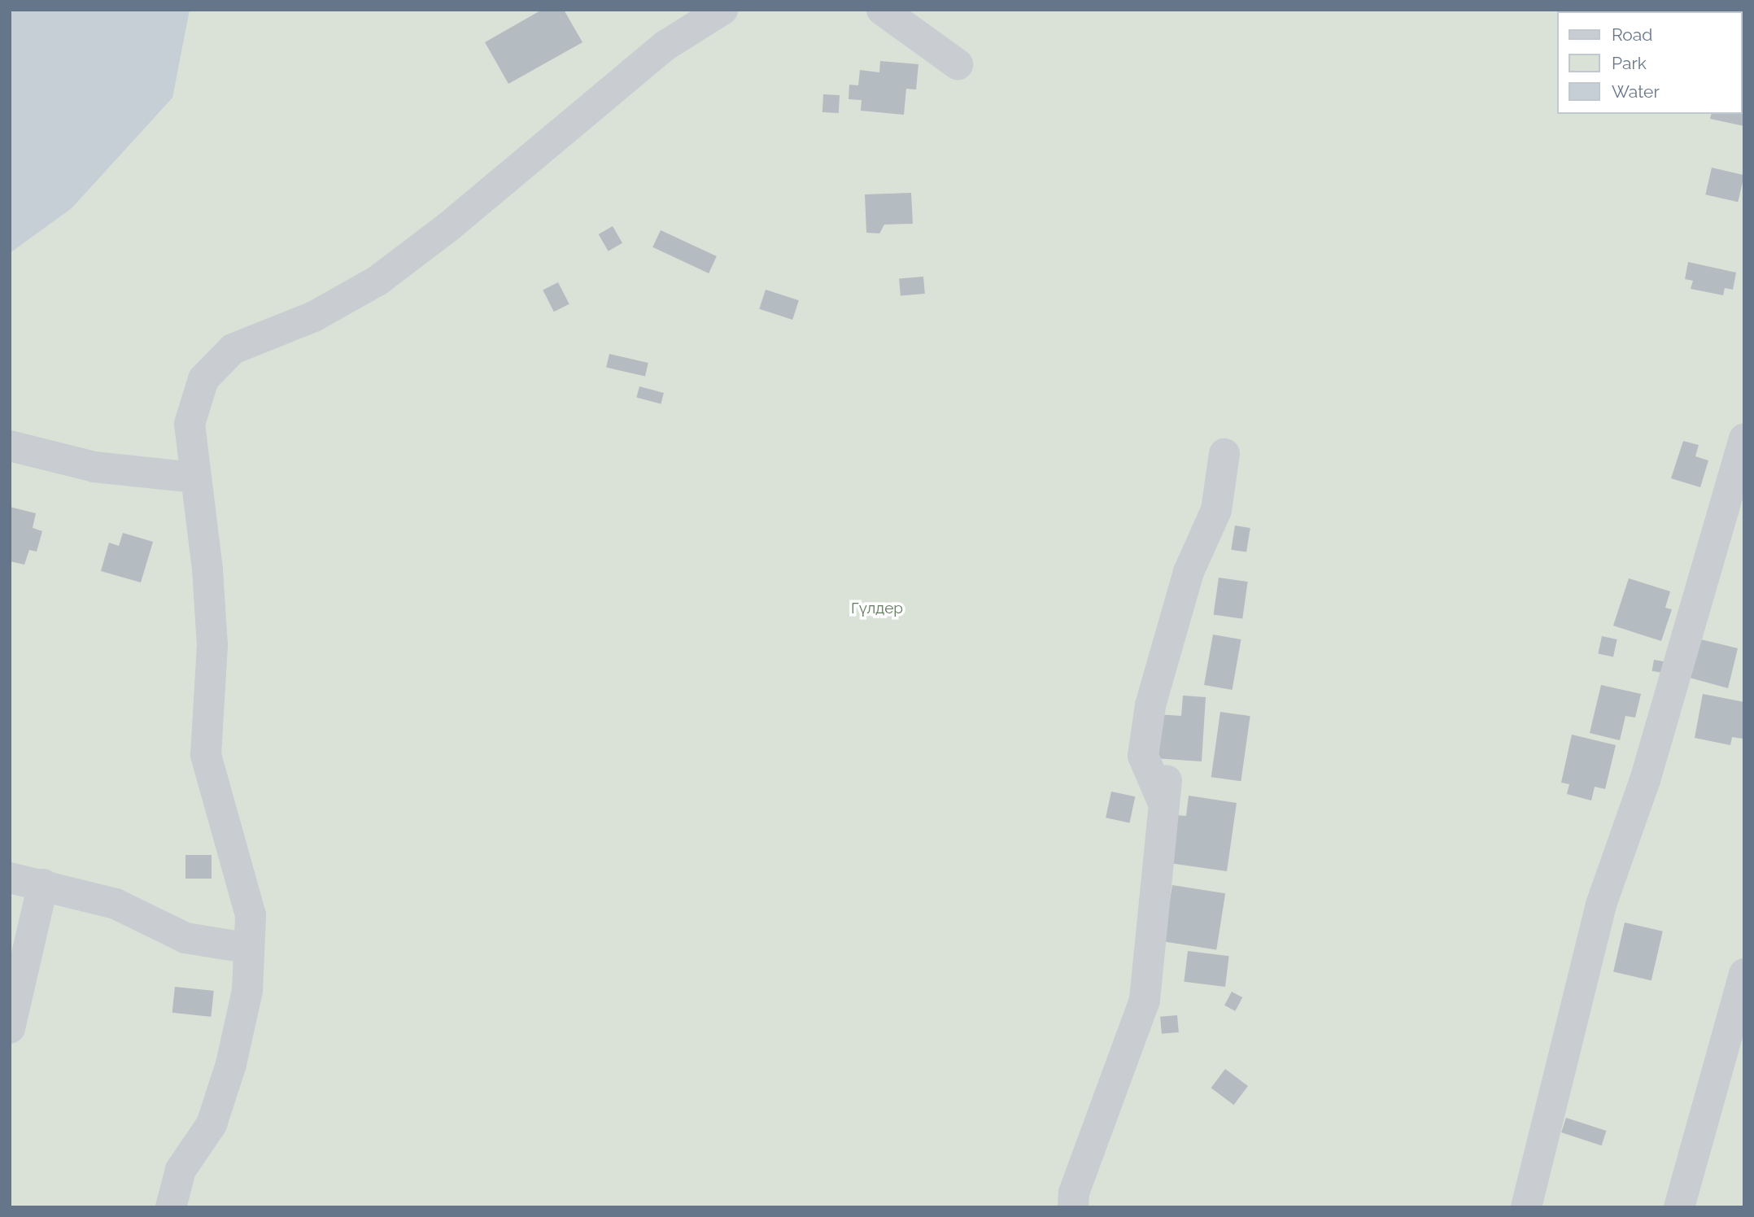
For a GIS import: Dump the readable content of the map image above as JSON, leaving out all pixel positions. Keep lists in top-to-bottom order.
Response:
{
  "parks": ["Гүлдер"],
  "legend": ["Road", "Park", "Water"]
}
